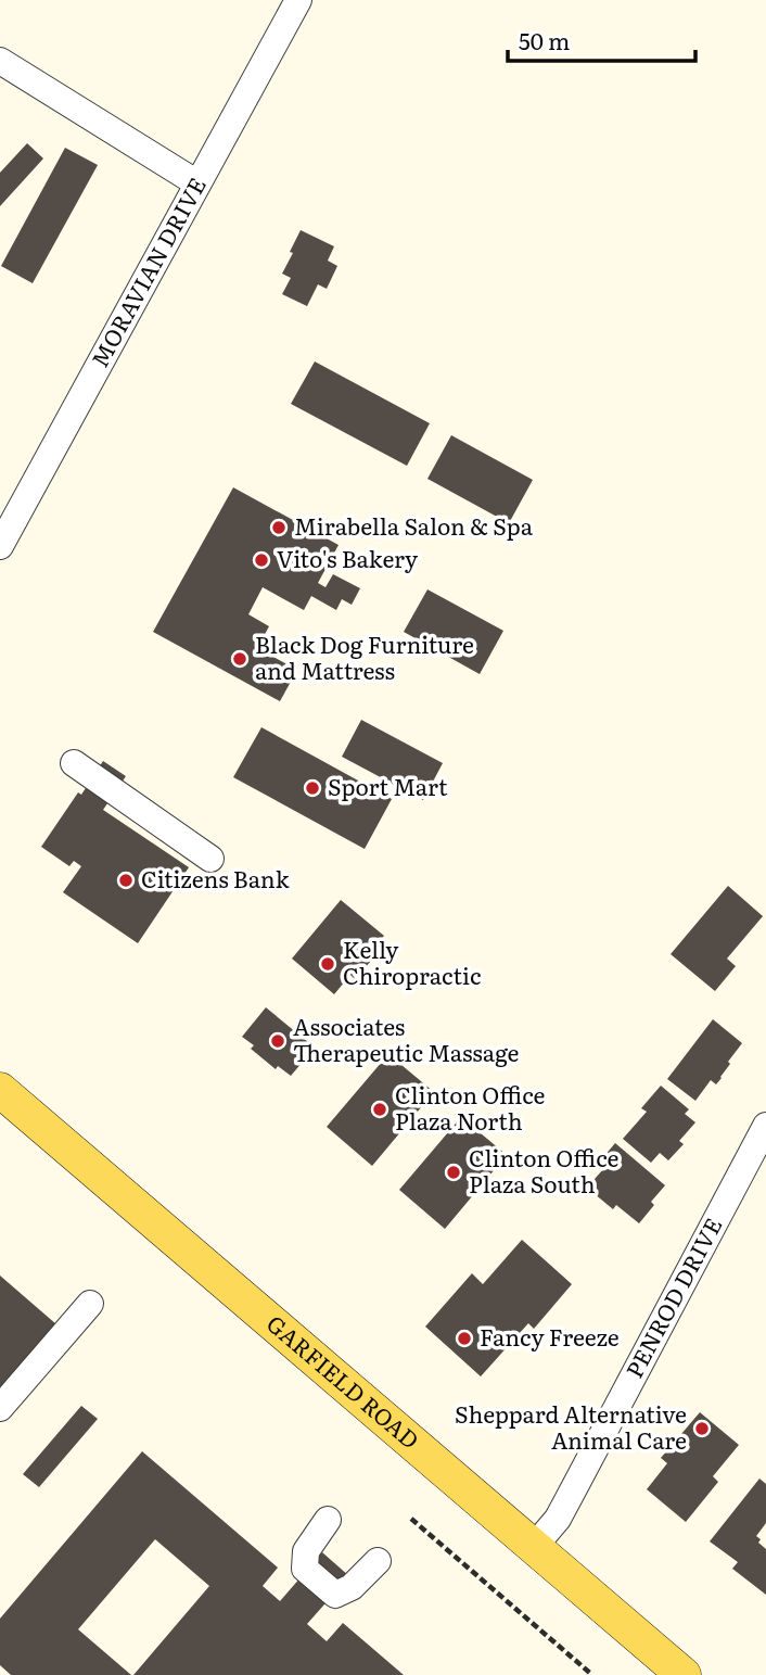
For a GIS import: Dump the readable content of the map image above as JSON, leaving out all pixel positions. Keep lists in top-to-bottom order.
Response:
{
  "streets": {
    "main road": ["GARFIELD ROAD"],
    "street": ["MORAVIAN DRIVE", "PENROD DRIVE"]
  },
  "crossings": [
    ["PENROD DRIVE", "GARFIELD ROAD"]
  ],
  "places": [
    "Mirabella Salon & Spa",
    "Vito's Bakery",
    "Black Dog Furniture and Mattress",
    "Sport Mart",
    "Citizens Bank",
    "Kelly Chiropractic",
    "Associates Therapeutic Massage",
    "Clinton Office Plaza North",
    "Clinton Office Plaza South",
    "Fancy Freeze",
    "Sheppard Alternative Animal Care"
  ],
  "scale_bar": "50 m"
}
